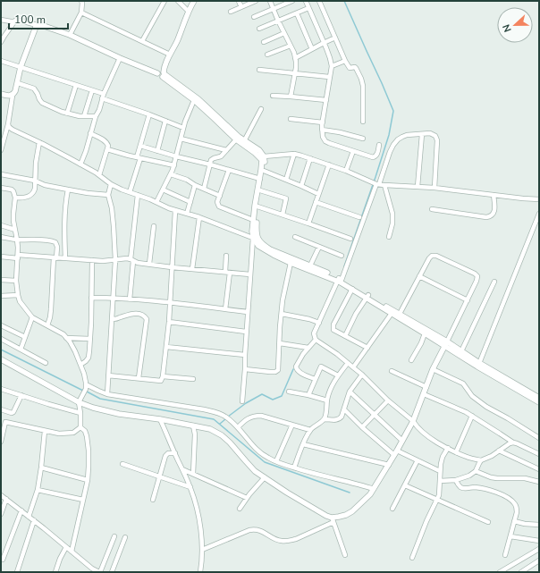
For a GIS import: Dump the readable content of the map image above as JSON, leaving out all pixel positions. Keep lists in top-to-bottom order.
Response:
{
  "scale_bar": "100 m",
  "north": "left"
}
